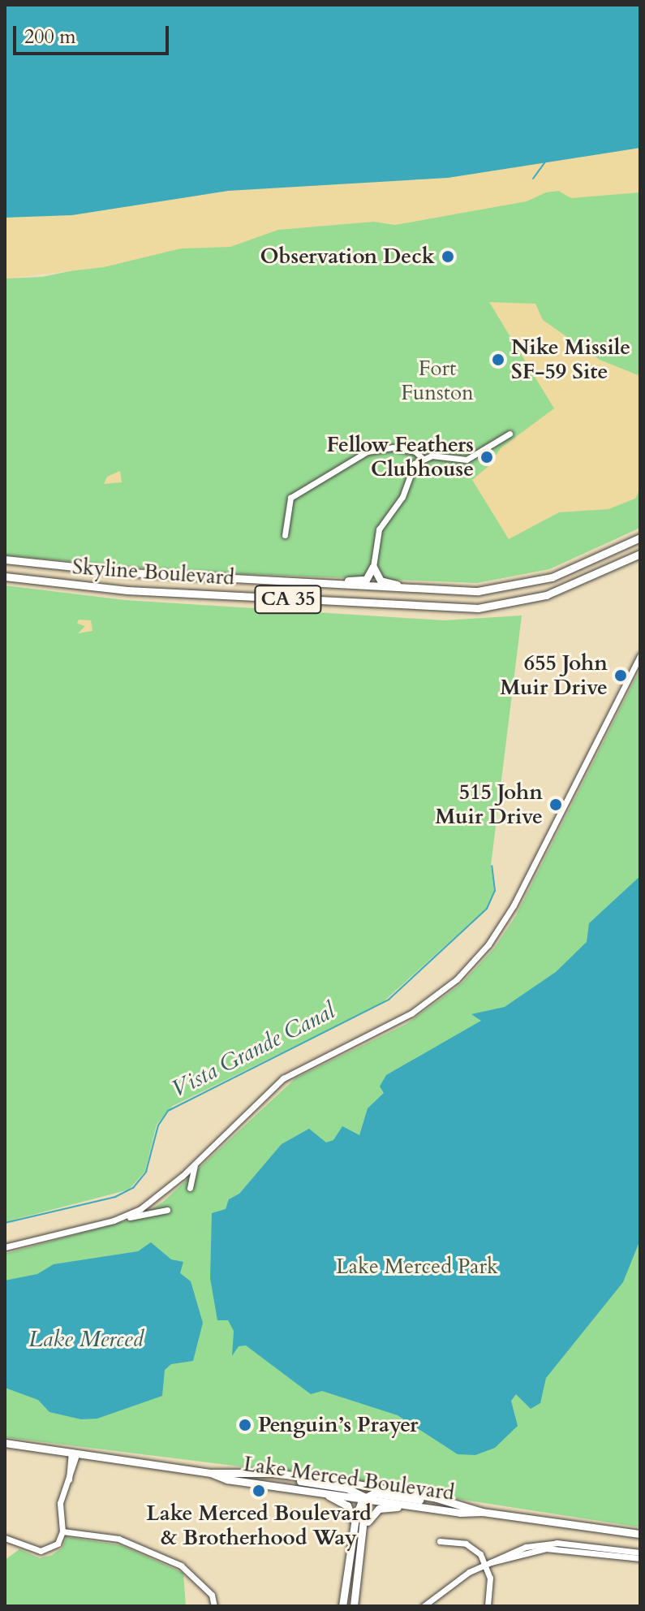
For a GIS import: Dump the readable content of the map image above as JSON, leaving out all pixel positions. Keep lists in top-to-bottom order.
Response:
{
  "streets": {
    "main road": ["Skyline Boulevard", "CA 35", "Lake Merced Boulevard"]
  },
  "water": ["Vista Grande Canal", "Lake Merced"],
  "parks": ["Fort Funston", "Lake Merced Park"],
  "places": [
    "Observation Deck",
    "Nike Missile SF-59 Site",
    "Fellow Feathers Clubhouse",
    "655 John Muir Drive",
    "515 John Muir Drive",
    "Penguin’s Prayer",
    "Lake Merced Boulevard & Brotherhood Way"
  ],
  "scale_bar": "200 m"
}
